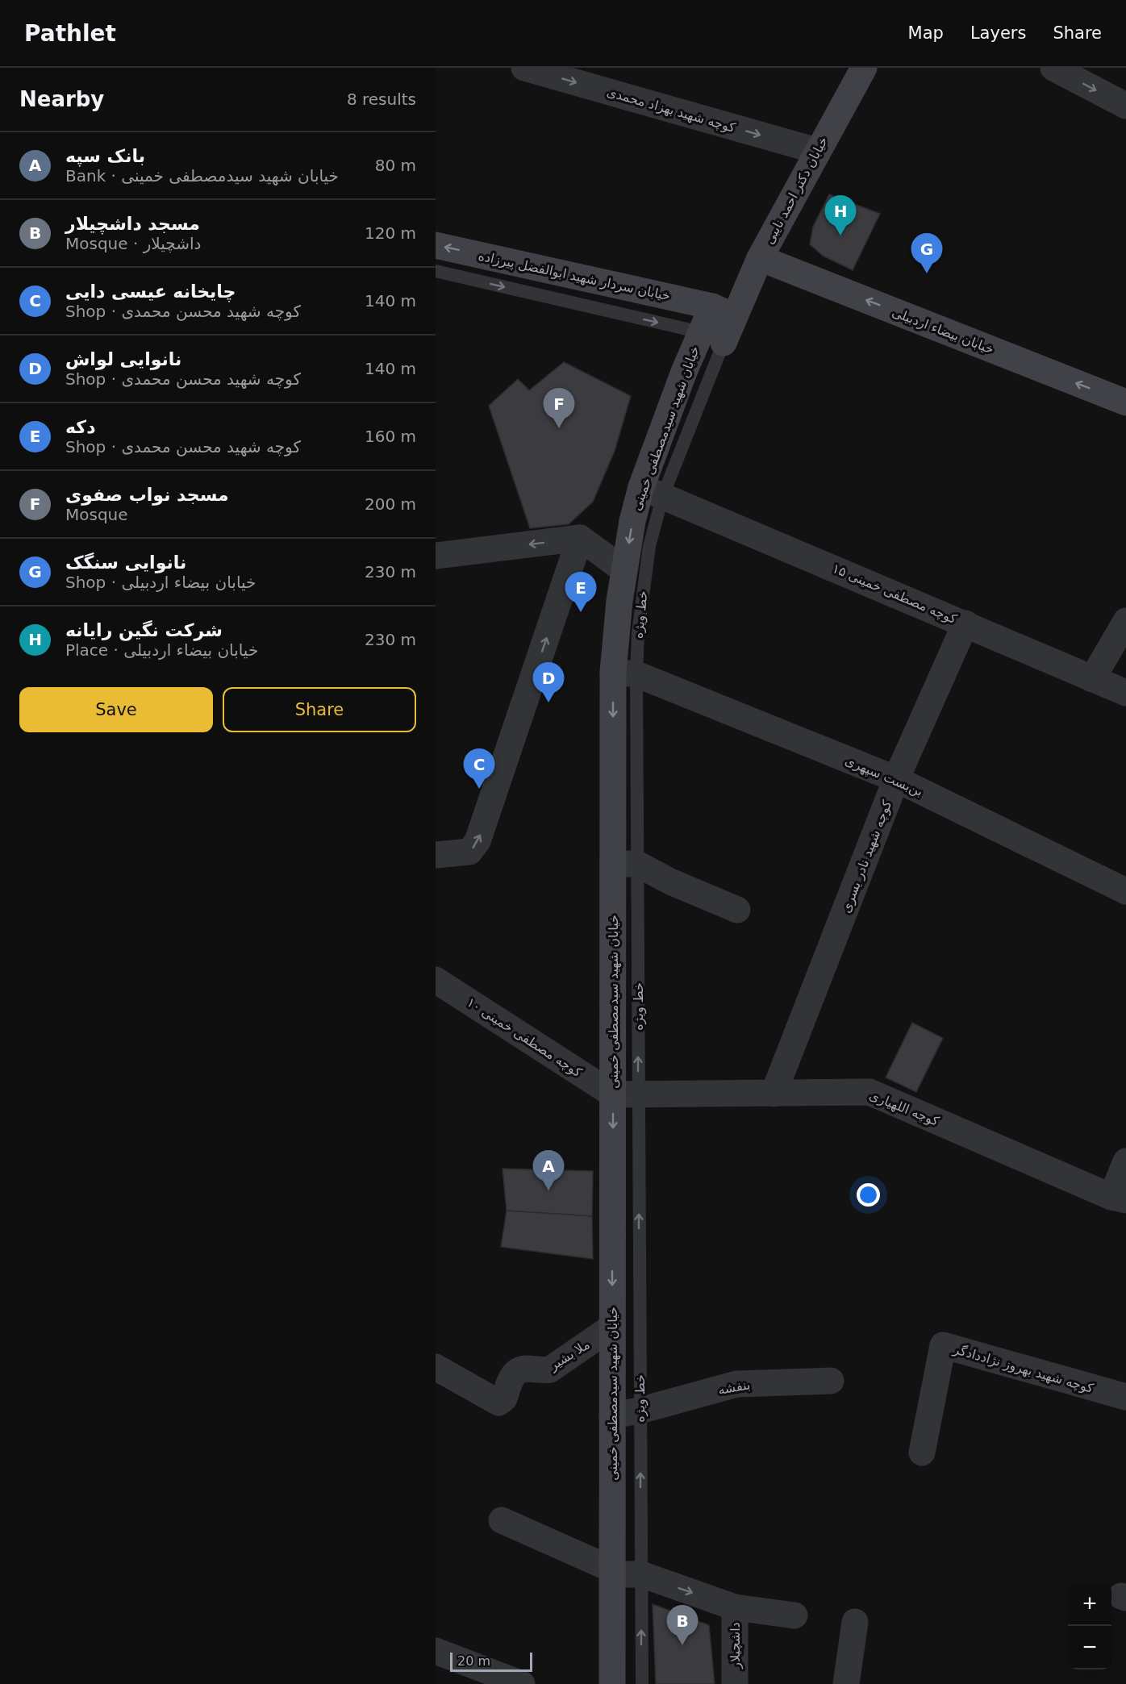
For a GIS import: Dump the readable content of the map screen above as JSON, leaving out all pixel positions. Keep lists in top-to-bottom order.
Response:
{
  "streets": {
    "main road": [
      "خیابان دکتر احمد نایبی",
      "خیابان سردار شهید ابوالفضل پیرزاده",
      "خیابان بیضاء اردبیلی",
      "خیابان شهید سیدمصطفی خمینی"
    ],
    "street": [
      "کوچه شهید بهزاد محمدی",
      "کوچه مصطفی خمینی ۱۵",
      "بن‌بست سپهری",
      "کوچه شهید نادر یسری",
      "کوچه مصطفی خمینی ۱۰",
      "کوچه اللهیاری",
      "ملا بشیر",
      "کوچه شهید بهروز نژاددادگر",
      "بنفشه",
      "داشچیلار"
    ],
    "lane": ["خط ویژه"]
  },
  "crossings": [
    ["کوچه شهید بهزاد محمدی", "خیابان دکتر احمد نایبی"],
    ["خیابان دکتر احمد نایبی", "خیابان سردار شهید ابوالفضل پیرزاده"],
    ["خیابان دکتر احمد نایبی", "خیابان بیضاء اردبیلی"],
    ["خیابان دکتر احمد نایبی", "خیابان شهید سیدمصطفی خمینی"],
    ["خیابان شهید سیدمصطفی خمینی", "کوچه مصطفی خمینی ۱۵"],
    ["خیابان شهید سیدمصطفی خمینی", "خط ویژه"],
    ["خیابان شهید سیدمصطفی خمینی", "بن‌بست سپهری"],
    ["خیابان شهید سیدمصطفی خمینی", "کوچه مصطفی خمینی ۱۰"],
    ["خیابان شهید سیدمصطفی خمینی", "کوچه اللهیاری"],
    ["خیابان شهید سیدمصطفی خمینی", "ملا بشیر"],
    ["خیابان شهید سیدمصطفی خمینی", "بنفشه"],
    ["کوچه مصطفی خمینی ۱۵", "خط ویژه"],
    ["کوچه مصطفی خمینی ۱۵", "کوچه شهید نادر یسری"],
    ["خط ویژه", "بن‌بست سپهری"],
    ["خط ویژه", "کوچه اللهیاری"],
    ["خط ویژه", "بنفشه"],
    ["بن‌بست سپهری", "کوچه شهید نادر یسری"],
    ["کوچه شهید نادر یسری", "کوچه اللهیاری"],
    ["کوچه مصطفی خمینی ۱۰", "کوچه اللهیاری"]
  ],
  "one_way": [
    "کوچه شهید بهزاد محمدی",
    "خیابان سردار شهید ابوالفضل پیرزاده",
    "خیابان بیضاء اردبیلی",
    "خط ویژه"
  ],
  "scale_bar": "20 m",
  "page": {
    "header": "Pathlet",
    "nav": ["Map", "Layers", "Share"],
    "heading": ["Nearby", "8 results"],
    "list": [
      {
        "mark": "A",
        "name": "بانک سپه",
        "note": "Bank · خیابان شهید سیدمصطفی خمینی",
        "value": "80 m"
      },
      {
        "mark": "B",
        "name": "مسجد داشچیلار",
        "note": "Mosque · داشچیلار",
        "value": "120 m"
      },
      {
        "mark": "C",
        "name": "چایخانه عیسی دایی",
        "note": "Shop · کوچه شهید محسن محمدی",
        "value": "140 m"
      },
      {
        "mark": "D",
        "name": "نانوایی لواش",
        "note": "Shop · کوچه شهید محسن محمدی",
        "value": "140 m"
      },
      {
        "mark": "E",
        "name": "دکه",
        "note": "Shop · کوچه شهید محسن محمدی",
        "value": "160 m"
      },
      {
        "mark": "F",
        "name": "مسجد نواب صفوی",
        "note": "Mosque",
        "value": "200 m"
      },
      {
        "mark": "G",
        "name": "نانوایی سنگک",
        "note": "Shop · خیابان بیضاء اردبیلی",
        "value": "230 m"
      },
      {
        "mark": "H",
        "name": "شرکت نگین رایانه",
        "note": "Place · خیابان بیضاء اردبیلی",
        "value": "230 m"
      }
    ],
    "pins": [
      "H",
      "G",
      "F",
      "E",
      "D",
      "C",
      "A",
      "B"
    ],
    "buttons": ["Save", "Share"],
    "map_buttons": ["+", "−"],
    "scale": "20 m"
  }
}
